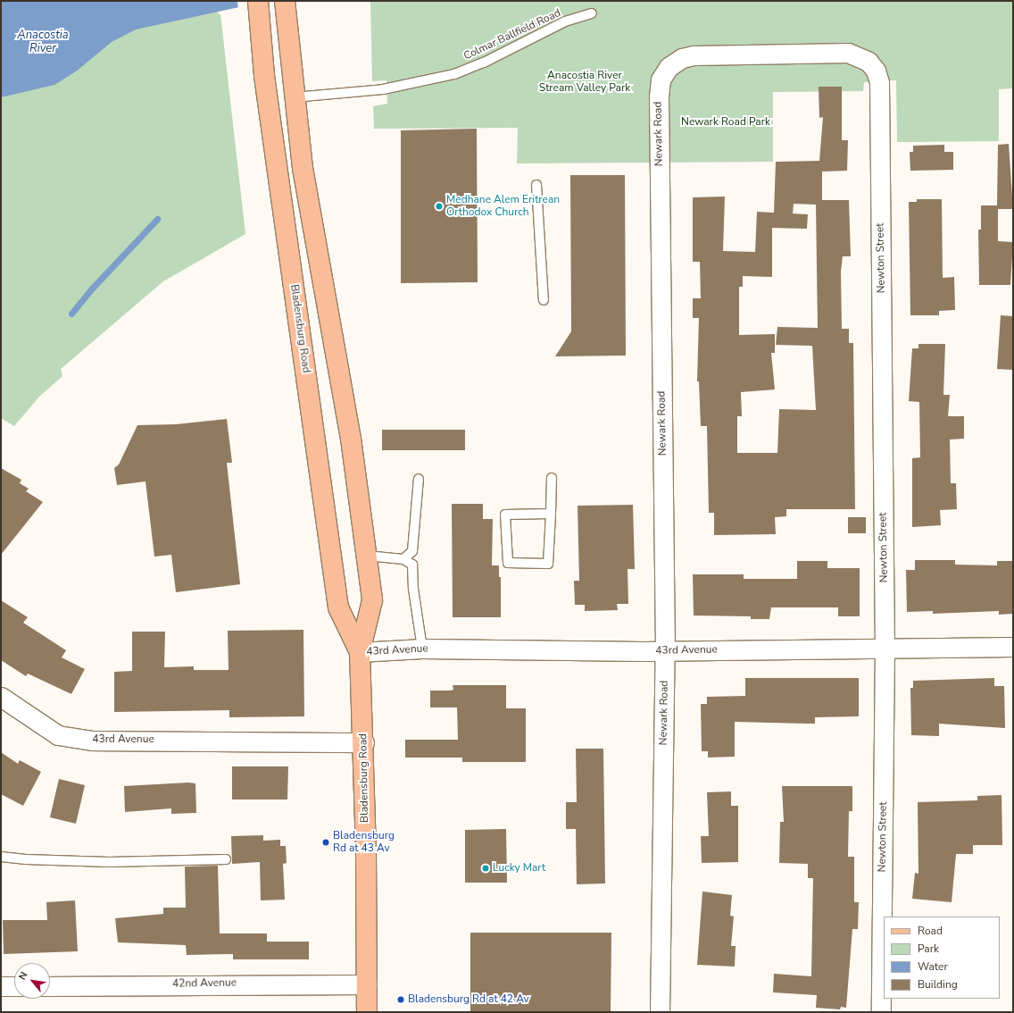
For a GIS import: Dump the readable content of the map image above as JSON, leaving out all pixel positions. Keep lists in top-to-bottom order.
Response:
{
  "streets": {
    "main road": ["Bladensburg Road"],
    "street": [
      "Newark Road",
      "Newton Street",
      "43rd Avenue",
      "42nd Avenue"
    ],
    "lane": ["Colmar Ballfield Road"]
  },
  "crossings": [
    ["Colmar Ballfield Road", "Bladensburg Road"],
    ["Newark Road", "Newton Street"],
    ["Newark Road", "43rd Avenue"],
    ["Newton Street", "43rd Avenue"],
    ["Bladensburg Road", "43rd Avenue"],
    ["Bladensburg Road", "42nd Avenue"]
  ],
  "water": ["Anacostia River"],
  "parks": ["Anacostia River Stream Valley Park", "Newark Road Park"],
  "places": [
    "Medhane Alem Eritrean Orthodox Church",
    "Bladensburg Rd at 43 Av",
    "Lucky Mart",
    "Bladensburg Rd at 42 Av"
  ],
  "legend": [
    "Road",
    "Park",
    "Water",
    "Building"
  ],
  "north": "top left"
}
